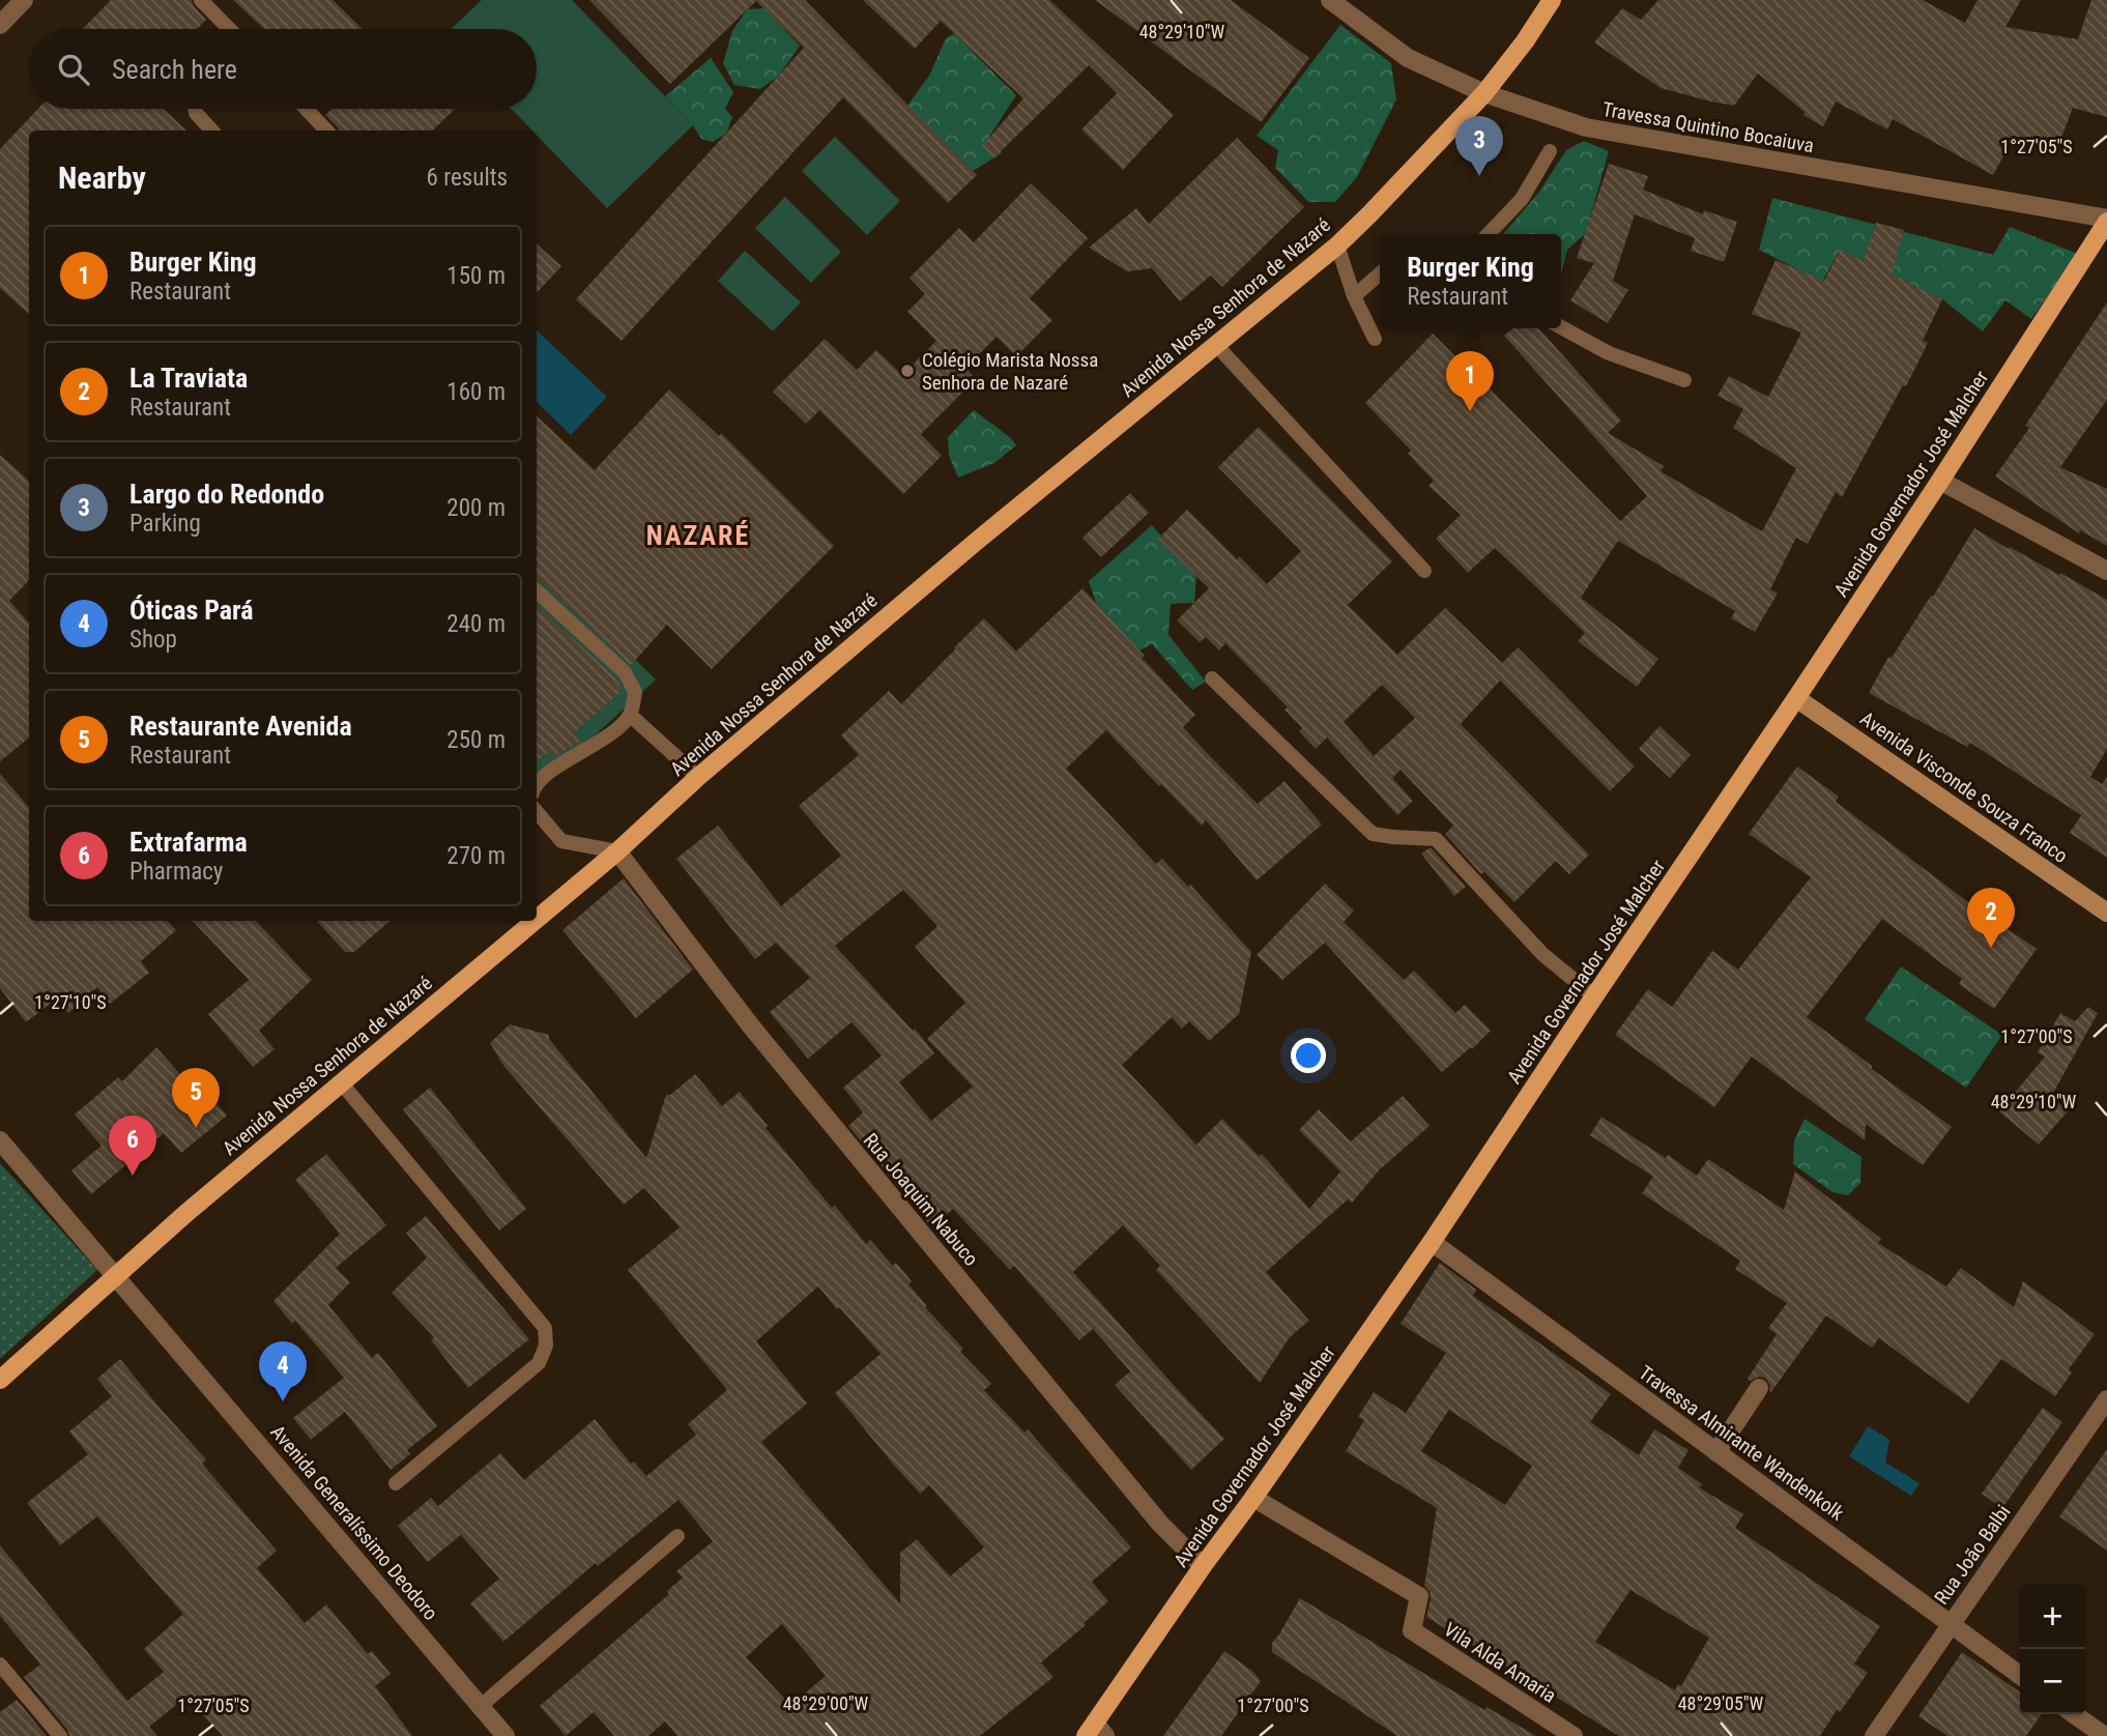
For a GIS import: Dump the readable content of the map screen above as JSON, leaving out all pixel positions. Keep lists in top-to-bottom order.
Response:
{
  "streets": {
    "main road": ["Avenida Nossa Senhora de Nazaré", "Avenida Governador José Malcher", "Avenida Visconde Souza Franco"],
    "street": [
      "Travessa Quintino Bocaiuva",
      "Rua Joaquim Nabuco",
      "Travessa Almirante Wandenkolk",
      "Avenida Generalíssimo Deodoro",
      "Rua João Balbi",
      "Vila Alda Amaria"
    ]
  },
  "crossings": [
    ["Travessa Quintino Bocaiuva", "Avenida Nossa Senhora de Nazaré"],
    ["Travessa Quintino Bocaiuva", "Avenida Governador José Malcher"],
    ["Avenida Nossa Senhora de Nazaré", "Rua Joaquim Nabuco"],
    ["Avenida Nossa Senhora de Nazaré", "Avenida Generalíssimo Deodoro"],
    ["Avenida Governador José Malcher", "Avenida Visconde Souza Franco"],
    ["Avenida Governador José Malcher", "Rua Joaquim Nabuco"],
    ["Avenida Governador José Malcher", "Travessa Almirante Wandenkolk"],
    ["Avenida Governador José Malcher", "Vila Alda Amaria"],
    ["Travessa Almirante Wandenkolk", "Rua João Balbi"]
  ],
  "districts": ["NAZARÉ"],
  "places": ["Colégio Marista Nossa Senhora de Nazaré"],
  "page": {
    "search": "Search here",
    "pins": [
      "3",
      "1",
      "2",
      "5",
      "6",
      "4"
    ],
    "heading": ["Nearby", "6 results"],
    "list": [
      {
        "mark": "1",
        "name": "Burger King",
        "note": "Restaurant",
        "value": "150 m"
      },
      {
        "mark": "2",
        "name": "La Traviata",
        "note": "Restaurant",
        "value": "160 m"
      },
      {
        "mark": "3",
        "name": "Largo do Redondo",
        "note": "Parking",
        "value": "200 m"
      },
      {
        "mark": "4",
        "name": "Óticas Pará",
        "note": "Shop",
        "value": "240 m"
      },
      {
        "mark": "5",
        "name": "Restaurante Avenida",
        "note": "Restaurant",
        "value": "250 m"
      },
      {
        "mark": "6",
        "name": "Extrafarma",
        "note": "Pharmacy",
        "value": "270 m"
      }
    ],
    "popup": ["Burger King", "Restaurant"],
    "map_buttons": ["+", "−"]
  },
  "coordinates": [
    "48°29'10\"W",
    "1°27'05\"S",
    "1°27'10\"S",
    "1°27'00\"S",
    "48°29'00\"W",
    "48°29'05\"W"
  ]
}
